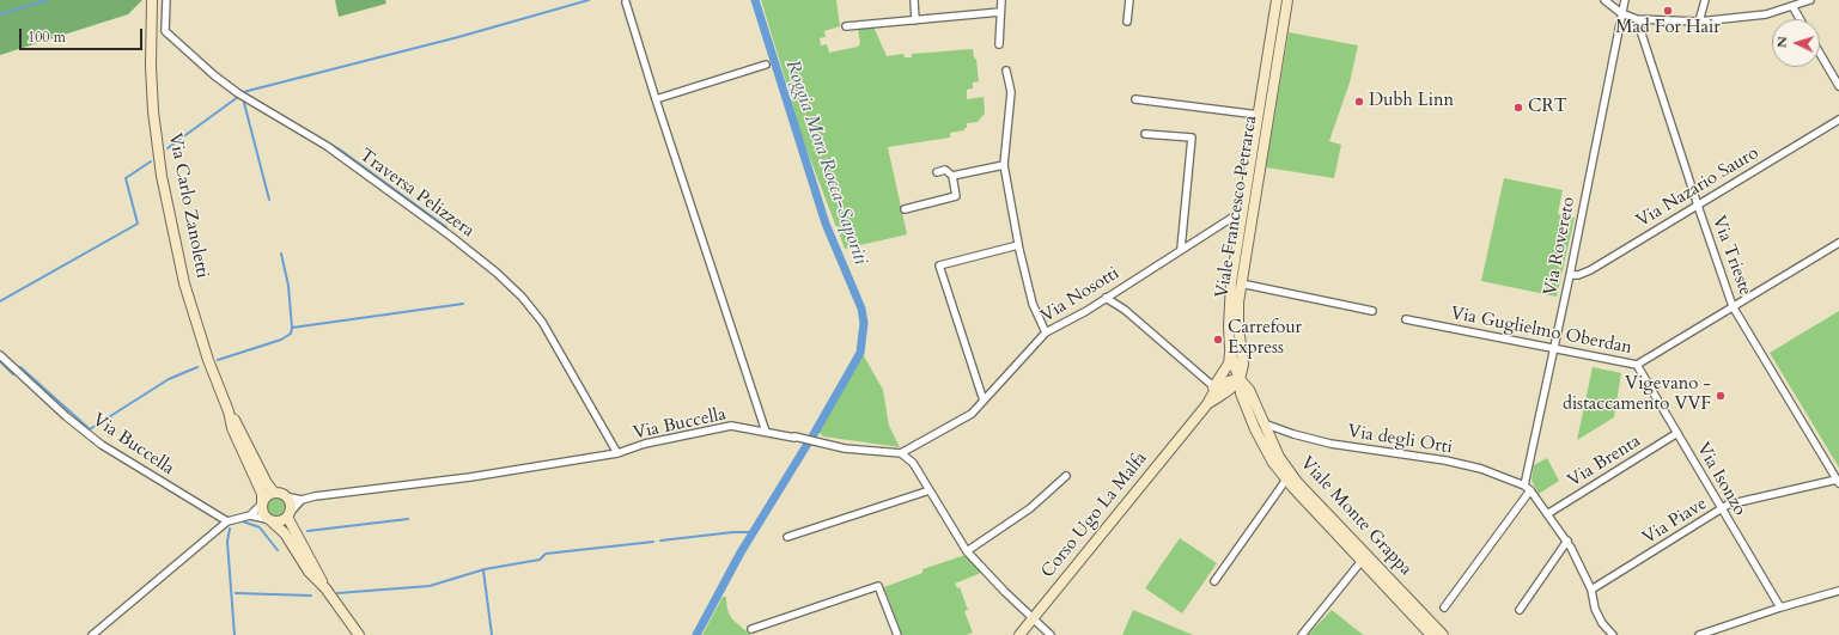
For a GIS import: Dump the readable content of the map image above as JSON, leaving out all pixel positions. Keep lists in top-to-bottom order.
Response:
{
  "streets": {
    "main road": [
      "Via Carlo Zanoletti",
      "Viale Francesco Petrarca",
      "Corso Ugo La Malfa",
      "Viale Monte Grappa"
    ],
    "street": [
      "Via Nazario Sauro",
      "Traversa Pelizzera",
      "Via Rovereto",
      "Via Trieste",
      "Via Nosotti",
      "Via Guglielmo Oberdan",
      "Via Buccella",
      "Via degli Orti",
      "Via Brenta",
      "Via Isonzo",
      "Via Piave"
    ]
  },
  "crossings": [
    ["Via Nazario Sauro", "Via Rovereto"],
    ["Via Nazario Sauro", "Via Trieste"],
    ["Traversa Pelizzera", "Via Buccella"],
    ["Via Carlo Zanoletti", "Via Buccella"],
    ["Viale Francesco Petrarca", "Via Nosotti"],
    ["Viale Francesco Petrarca", "Corso Ugo La Malfa"],
    ["Viale Francesco Petrarca", "Viale Monte Grappa"],
    ["Via Rovereto", "Via Guglielmo Oberdan"],
    ["Via Rovereto", "Via degli Orti"],
    ["Via Trieste", "Via Guglielmo Oberdan"],
    ["Via Trieste", "Via Piave"],
    ["Via Nosotti", "Via Buccella"],
    ["Via Guglielmo Oberdan", "Via Isonzo"],
    ["Via degli Orti", "Viale Monte Grappa"],
    ["Via Brenta", "Via Isonzo"],
    ["Via Isonzo", "Via Piave"],
    ["Corso Ugo La Malfa", "Viale Monte Grappa"]
  ],
  "water": ["Roggia Mora Rocca-Saporiti"],
  "places": [
    "Mad For Hair",
    "Dubh Linn",
    "CRT",
    "Carrefour Express",
    "Vigevano - distaccamento VVF"
  ],
  "scale_bar": "100 m",
  "north": "left"
}
